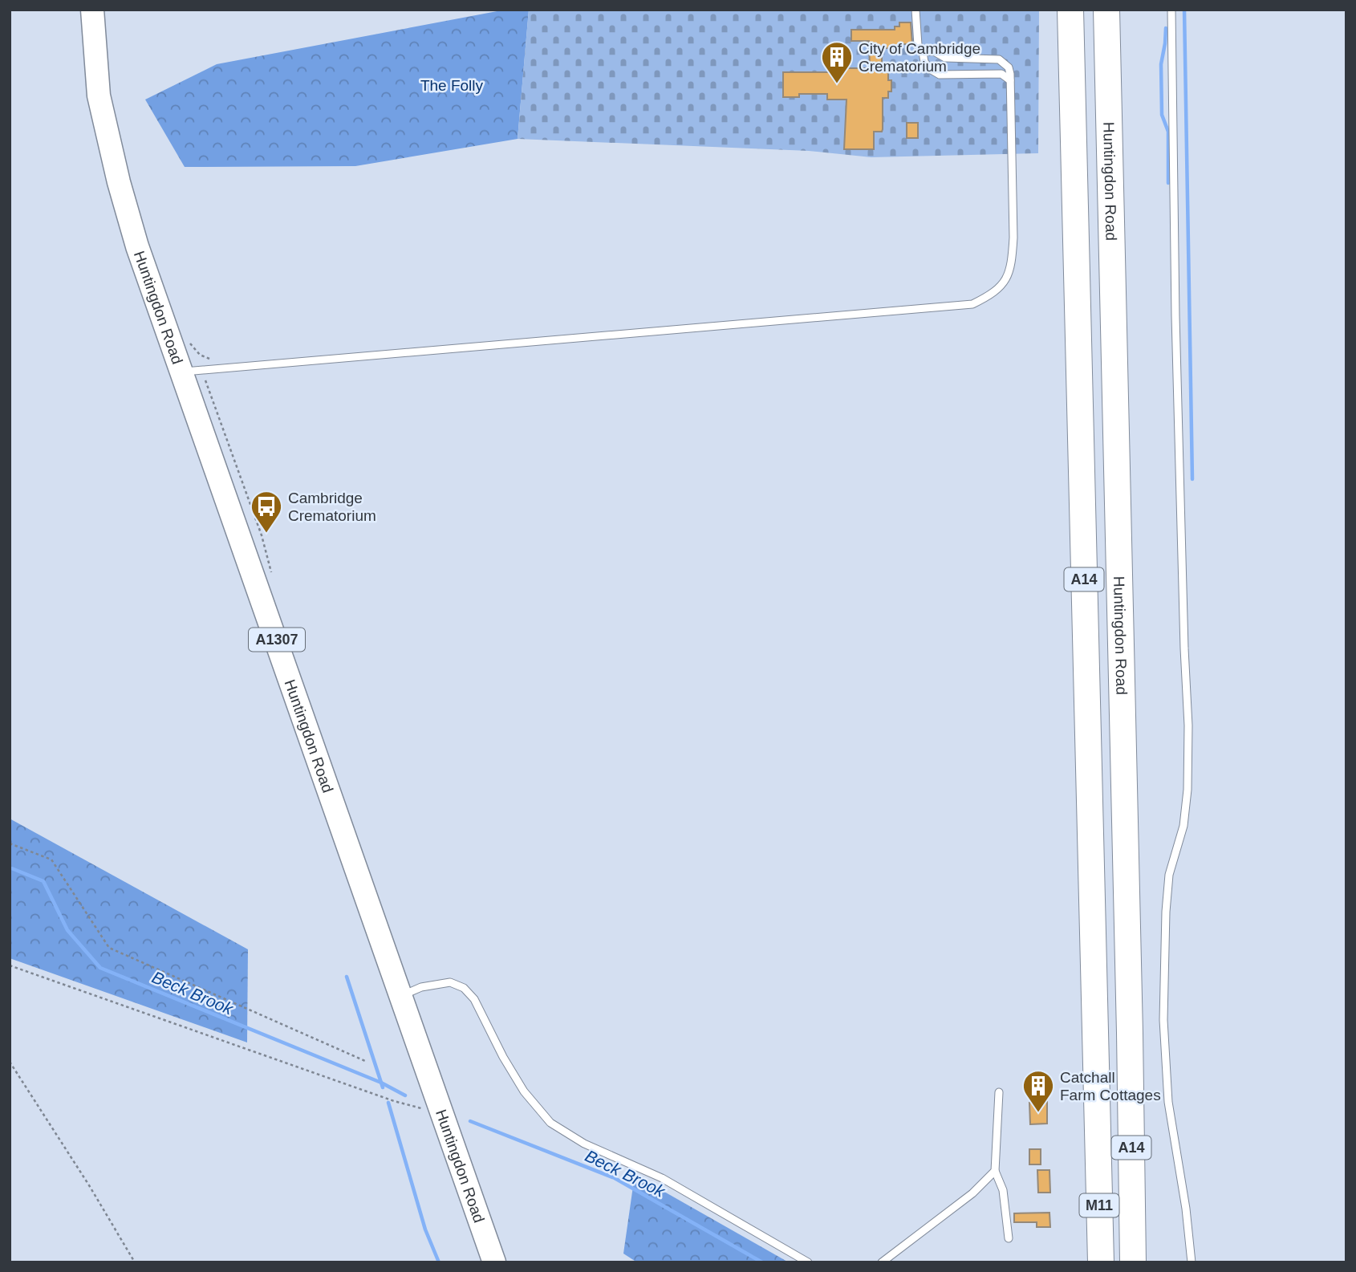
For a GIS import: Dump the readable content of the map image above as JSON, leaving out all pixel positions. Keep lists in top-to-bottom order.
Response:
{
  "streets": {
    "highway": ["Huntingdon Road", "A14", "M11"],
    "main road": ["A1307"]
  },
  "crossings": [
    ["A14", "M11"]
  ],
  "water": ["Beck Brook"],
  "parks": ["The Folly"],
  "places": {
    "building": ["City of Cambridge Crematorium", "Catchall Farm Cottages"],
    "bus stop": ["Cambridge Crematorium"]
  }
}
